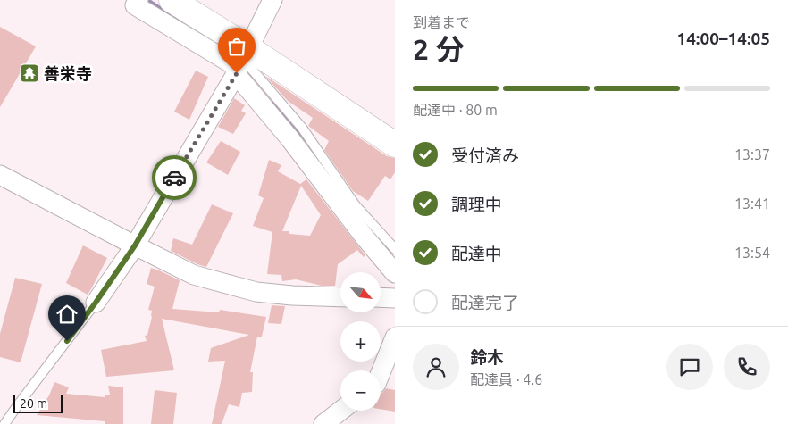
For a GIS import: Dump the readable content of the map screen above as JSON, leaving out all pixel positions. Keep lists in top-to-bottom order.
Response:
{
  "places": {
    "temple": ["善栄寺"]
  },
  "scale_bar": "20 m",
  "north": "bottom right",
  "page": {
    "heading": ["2 分", "到着まで", "14:00–14:05"],
    "panel": ["鈴木", "配達員 · 4.6"],
    "bar": "配達中 · 80 m",
    "list": [
      ["受付済み", "13:37"],
      ["調理中", "13:41"],
      ["配達中", "13:54"],
      "配達完了"
    ],
    "map_buttons": ["+", "−"],
    "scale": "20 m"
  }
}
